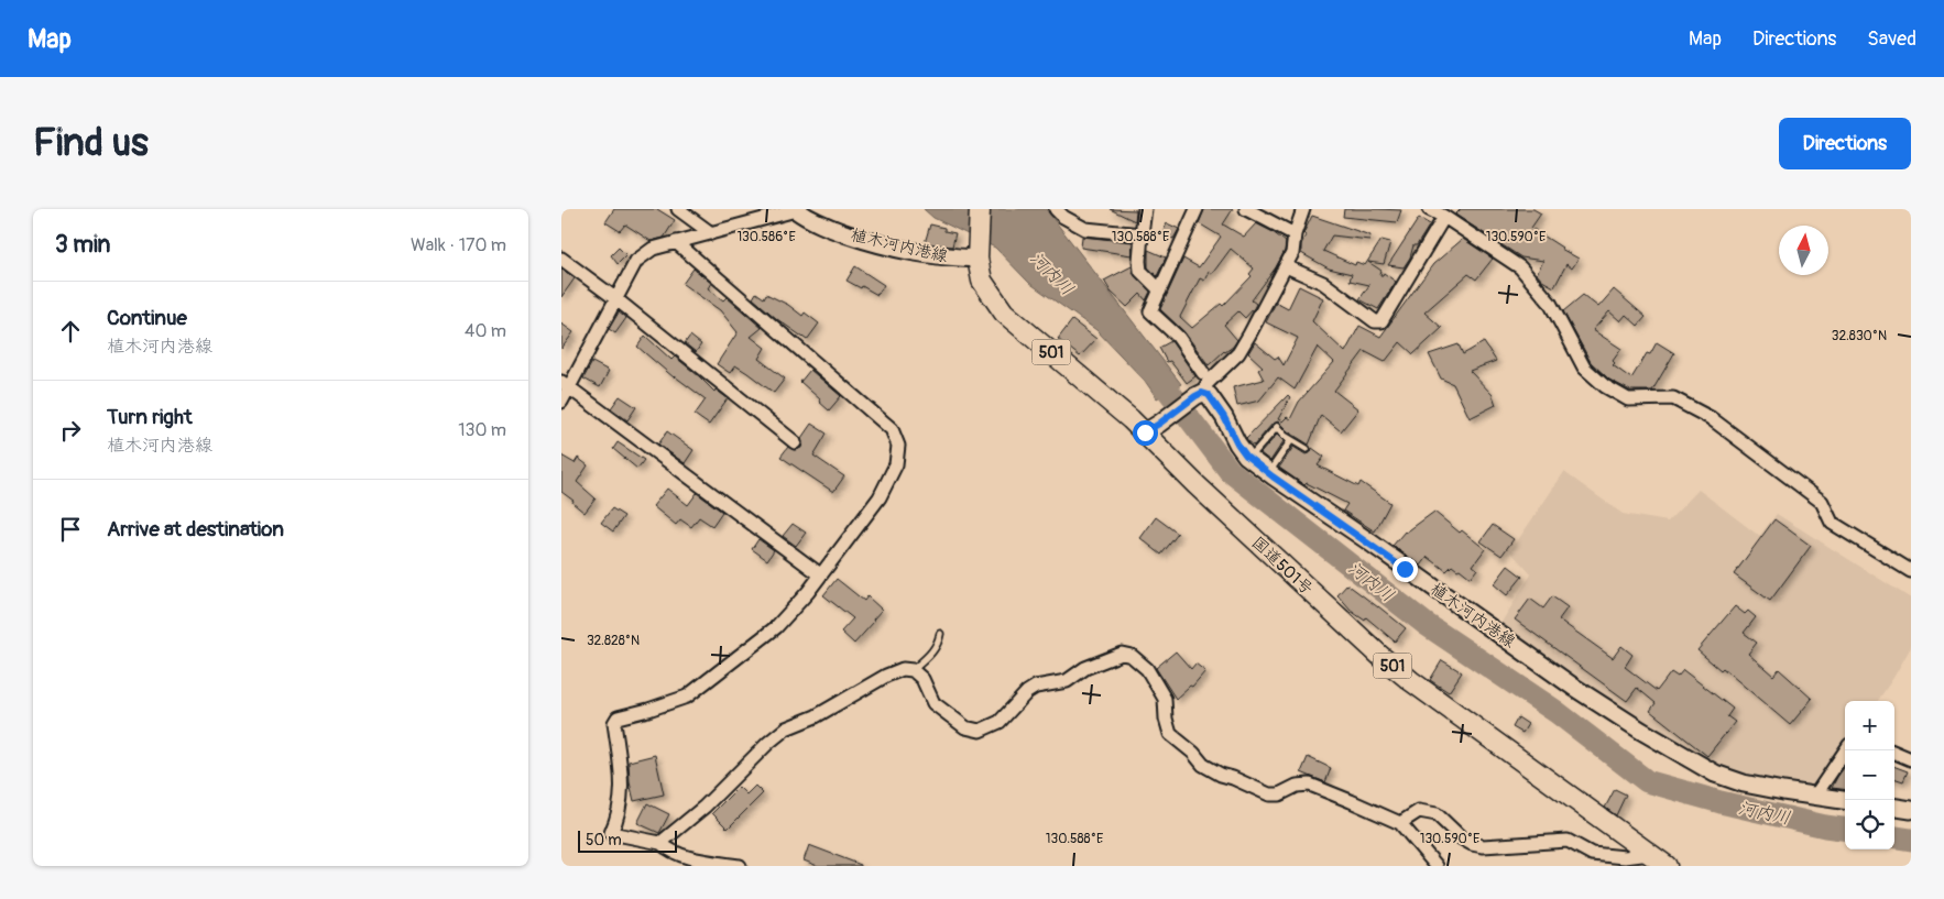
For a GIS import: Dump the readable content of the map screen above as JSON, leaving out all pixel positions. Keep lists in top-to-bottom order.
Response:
{
  "streets": {
    "highway": ["501", "国道501号"],
    "main road": ["植木河内港線"]
  },
  "crossings": [
    ["植木河内港線", "国道501号"]
  ],
  "water": ["河内川"],
  "scale_bar": "50 m",
  "north": "top",
  "page": {
    "header": "Map",
    "nav": ["Map", "Directions", "Saved"],
    "buttons": "Directions",
    "title": "Find us",
    "heading": ["3 min", "Walk · 170 m"],
    "list": [
      ["Continue", "植木河内港線", "40 m"],
      ["Turn right", "植木河内港線", "130 m"],
      "Arrive at destination"
    ],
    "map_buttons": ["+", "−"],
    "scale": "50 m"
  },
  "coordinates": [
    "130.586°E",
    "130.588°E",
    "130.590°E",
    "32.830°N",
    "32.828°N"
  ]
}
